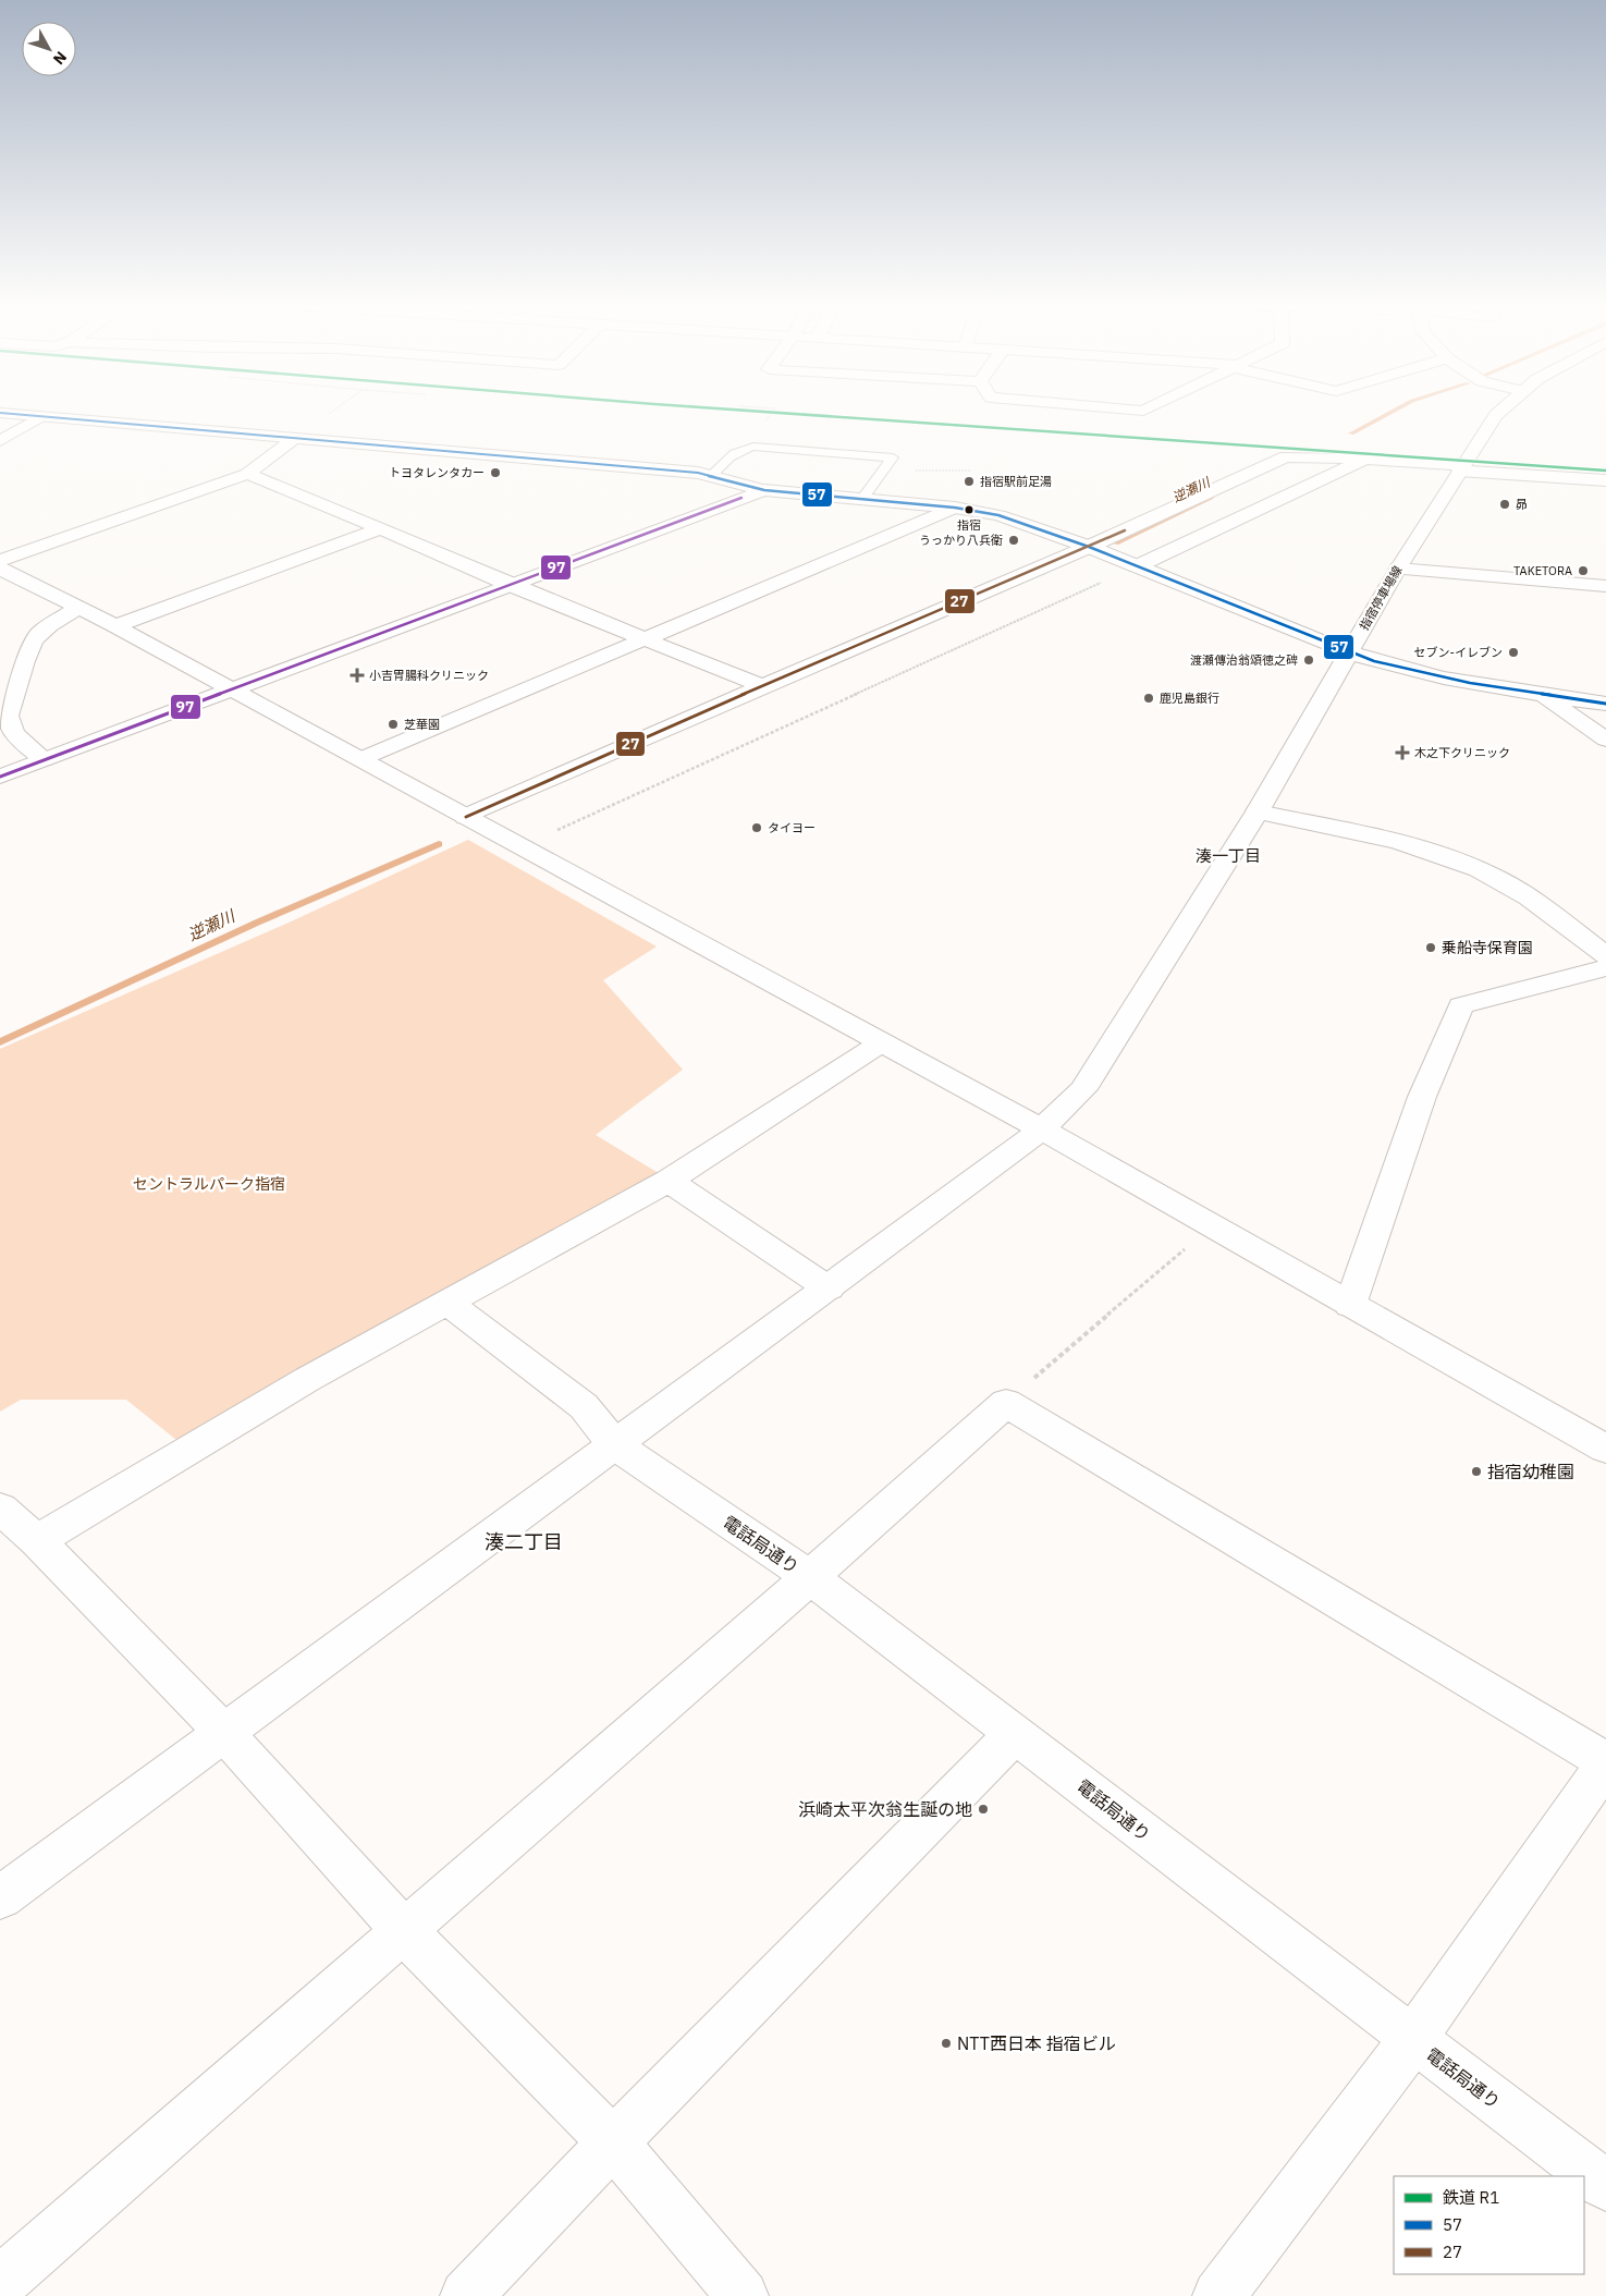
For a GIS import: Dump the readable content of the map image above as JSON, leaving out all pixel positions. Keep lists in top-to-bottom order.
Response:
{
  "streets": {
    "street": ["指宿停車場線", "電話局通り"]
  },
  "crossings": [
    ["指宿停車場線", "電話局通り"]
  ],
  "districts": ["湊一丁目", "湊二丁目"],
  "water": ["逆瀬川"],
  "parks": ["セントラルパーク指宿"],
  "places": {
    "other": [
      "トヨタレンタカー",
      "指宿駅前足湯",
      "昴",
      "指宿",
      "うっかり八兵衛",
      "TAKETORA",
      "セブン-イレブン",
      "渡瀬傳治翁頌徳之碑",
      "鹿児島銀行",
      "芝華園",
      "タイヨー",
      "乗船寺保育園",
      "指宿幼稚園",
      "浜崎太平次翁生誕の地",
      "NTT西日本 指宿ビル"
    ],
    "health": ["小吉胃腸科クリニック", "木之下クリニック"]
  },
  "lines": [
    "rail line R1",
    "transit line 57",
    "transit line 97",
    "transit line 27"
  ],
  "legend": ["鉄道 R1", "57", "27"],
  "north": "bottom right"
}
